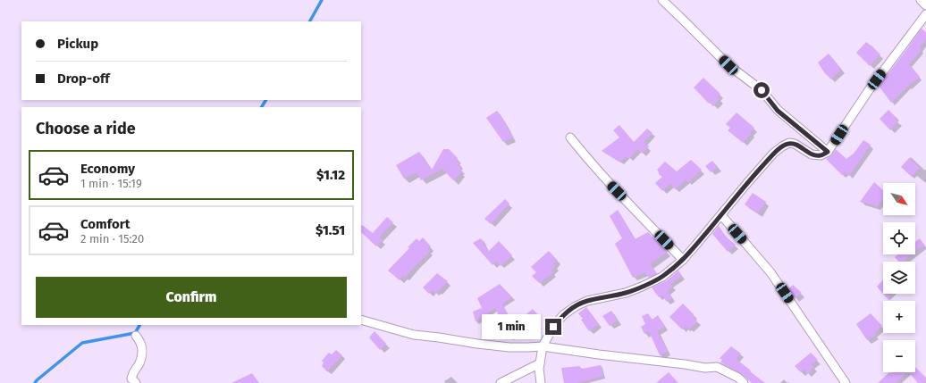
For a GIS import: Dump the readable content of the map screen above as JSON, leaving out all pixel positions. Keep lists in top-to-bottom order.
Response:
{
  "north": "bottom right",
  "page": {
    "banner": ["Pickup", "Drop-off"],
    "heading": "Choose a ride",
    "list": [
      {
        "name": "Economy",
        "note": "1 min · 15:19",
        "value": "$1.12"
      },
      {
        "name": "Comfort",
        "note": "2 min · 15:20",
        "value": "$1.51"
      }
    ],
    "map_buttons": ["+", "−"],
    "buttons": "Confirm",
    "bubble": "1 min"
  }
}
